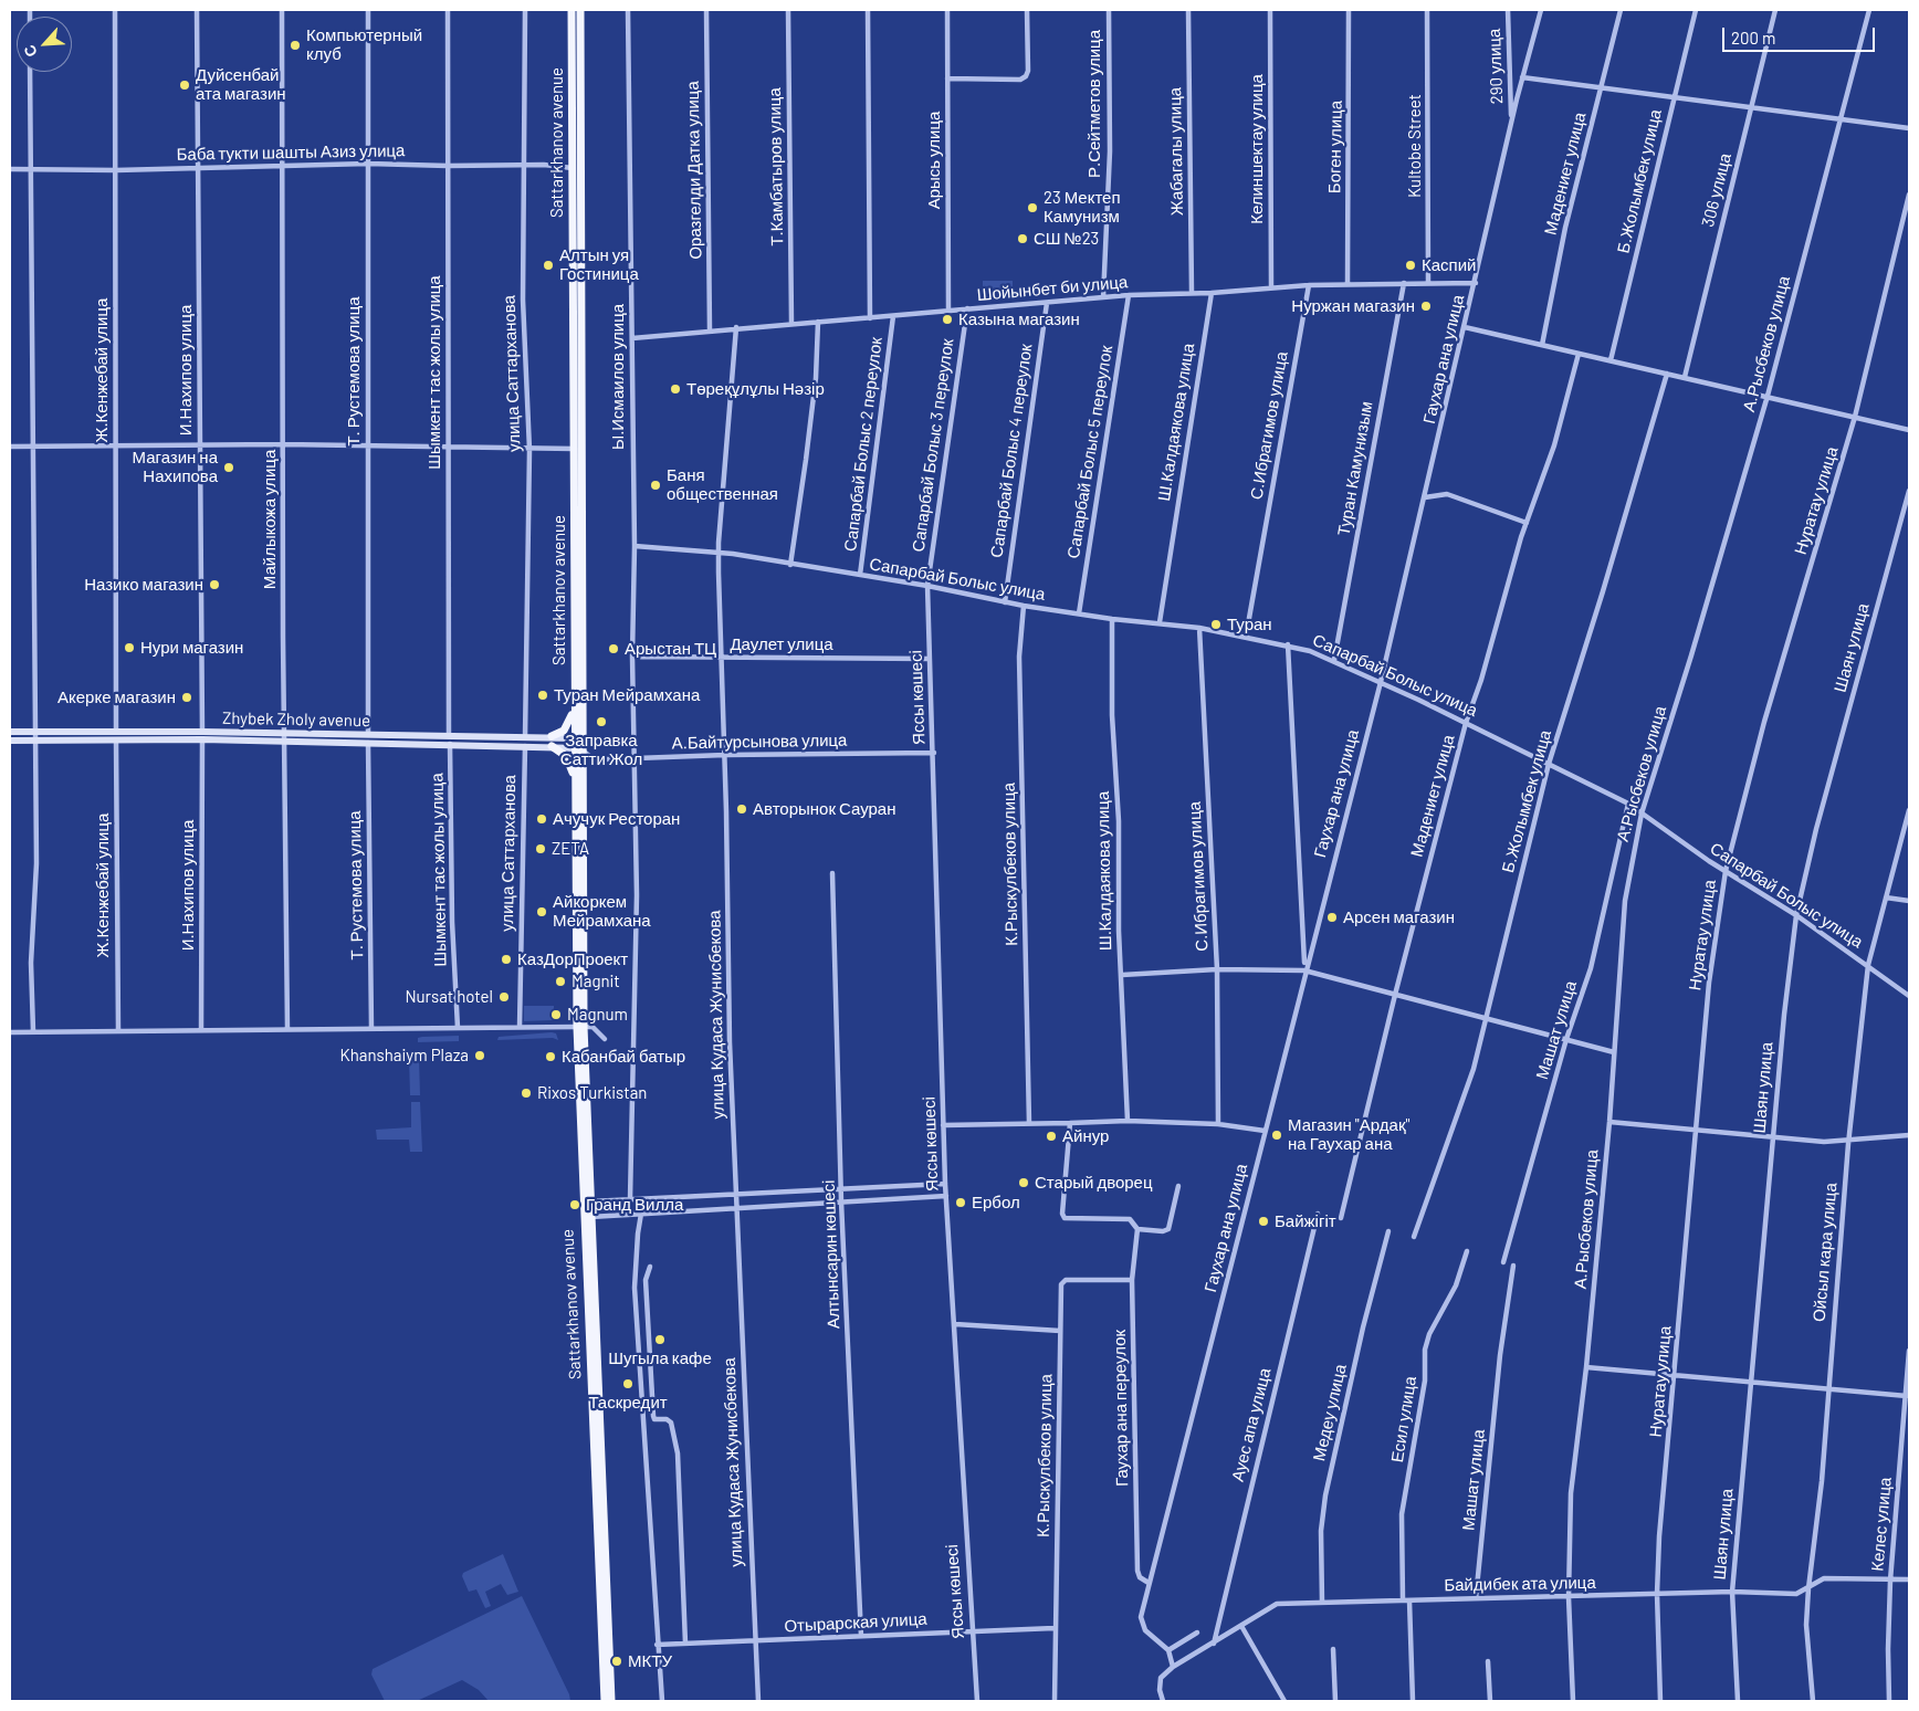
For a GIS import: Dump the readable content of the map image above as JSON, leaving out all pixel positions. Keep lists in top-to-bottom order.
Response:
{
  "streets": {
    "main road": ["Sattarkhanov avenue"],
    "street": [
      "290 улица",
      "Р.Сейтметов улица",
      "Kultobe Street",
      "Боген улица",
      "Келиншектау улица",
      "Жабагалы улица",
      "Баба тукти шашты Азиз улица",
      "Арысь улица",
      "Т.Камбатыров улица",
      "Оразгелди Датка улица",
      "Мадениет улица",
      "Б.Жолымбек улица",
      "306 улица",
      "Шойынбет би улица",
      "А.Рысбеков улица",
      "Гаухар ана улица",
      "Ж.Кенжебай улица",
      "И.Нахипов улица",
      "Т. Рустемова улица",
      "Шымкент тас жолы улица",
      "улица Саттарханова",
      "Ы.Исмаилов улица",
      "Ш.Калдаякова улица",
      "С.Ибрагимов улица",
      "Сапарбай Болыс 2 переулок",
      "Сапарбай Болыс 3 переулок",
      "Сапарбай Болыс 4 переулок",
      "Сапарбай Болыс 5 переулок",
      "Туран Камунизым",
      "Нуратау улица",
      "Майлыкожа улица",
      "Сапарбай Болыс улица",
      "Даулет улица",
      "Шаян улица",
      "Яссы көшесі",
      "Zhybek Zholy avenue",
      "А.Байтурсынова улица",
      "К.Рыскулбеков улица",
      "улица Кудаса Жунисбекова",
      "Машат улица",
      "Ойсыл кара улица",
      "Алтынсарин көшесі",
      "Гаухар ана переулок",
      "Медеу улица",
      "Есил улица",
      "Ауес апа улица",
      "Келес улица",
      "Байдибек ата улица",
      "Отырарская улица"
    ]
  },
  "crossings": [
    ["290 улица", "Гаухар ана улица"],
    ["Р.Сейтметов улица", "Шойынбет би улица"],
    ["Sattarkhanov avenue", "Баба тукти шашты Азиз улица"],
    ["Sattarkhanov avenue", "Zhybek Zholy avenue"],
    ["Sattarkhanov avenue", "А.Байтурсынова улица"],
    ["Kultobe Street", "Шойынбет би улица"],
    ["Боген улица", "Шойынбет би улица"],
    ["Келиншектау улица", "Шойынбет би улица"],
    ["Жабагалы улица", "Шойынбет би улица"],
    ["Баба тукти шашты Азиз улица", "Ж.Кенжебай улица"],
    ["Баба тукти шашты Азиз улица", "И.Нахипов улица"],
    ["Баба тукти шашты Азиз улица", "Т. Рустемова улица"],
    ["Баба тукти шашты Азиз улица", "Шымкент тас жолы улица"],
    ["Баба тукти шашты Азиз улица", "улица Саттарханова"],
    ["Баба тукти шашты Азиз улица", "Майлыкожа улица"],
    ["Арысь улица", "Шойынбет би улица"],
    ["Т.Камбатыров улица", "Шойынбет би улица"],
    ["Оразгелди Датка улица", "Шойынбет би улица"],
    ["Мадениет улица", "Сапарбай Болыс улица"],
    ["Б.Жолымбек улица", "Сапарбай Болыс улица"],
    ["Шойынбет би улица", "Гаухар ана улица"],
    ["Шойынбет би улица", "Ы.Исмаилов улица"],
    ["Шойынбет би улица", "Ш.Калдаякова улица"],
    ["Шойынбет би улица", "С.Ибрагимов улица"],
    ["Шойынбет би улица", "Сапарбай Болыс 2 переулок"],
    ["Шойынбет би улица", "Сапарбай Болыс 3 переулок"],
    ["Шойынбет би улица", "Сапарбай Болыс 4 переулок"],
    ["Шойынбет би улица", "Сапарбай Болыс 5 переулок"],
    ["Шойынбет би улица", "Туран Камунизым"],
    ["Шойынбет би улица", "улица Кудаса Жунисбекова"],
    ["А.Рысбеков улица", "Сапарбай Болыс улица"],
    ["А.Рысбеков улица", "Байдибек ата улица"],
    ["Гаухар ана улица", "Сапарбай Болыс улица"],
    ["Гаухар ана улица", "Гаухар ана переулок"],
    ["Ж.Кенжебай улица", "Zhybek Zholy avenue"],
    ["И.Нахипов улица", "Zhybek Zholy avenue"],
    ["Т. Рустемова улица", "Zhybek Zholy avenue"],
    ["Шымкент тас жолы улица", "Zhybek Zholy avenue"],
    ["улица Саттарханова", "Zhybek Zholy avenue"],
    ["Ы.Исмаилов улица", "Сапарбай Болыс улица"],
    ["Ы.Исмаилов улица", "Даулет улица"],
    ["Ы.Исмаилов улица", "А.Байтурсынова улица"],
    ["Ш.Калдаякова улица", "Сапарбай Болыс улица"],
    ["С.Ибрагимов улица", "Сапарбай Болыс улица"],
    ["Сапарбай Болыс 2 переулок", "Сапарбай Болыс улица"],
    ["Сапарбай Болыс 3 переулок", "Сапарбай Болыс улица"],
    ["Сапарбай Болыс 3 переулок", "Яссы көшесі"],
    ["Сапарбай Болыс 4 переулок", "Сапарбай Болыс улица"],
    ["Сапарбай Болыс 5 переулок", "Сапарбай Болыс улица"],
    ["Туран Камунизым", "Сапарбай Болыс улица"],
    ["Нуратау улица", "Сапарбай Болыс улица"],
    ["Нуратау улица", "Байдибек ата улица"],
    ["Майлыкожа улица", "Zhybek Zholy avenue"],
    ["Сапарбай Болыс улица", "Шаян улица"],
    ["Сапарбай Болыс улица", "Яссы көшесі"],
    ["Сапарбай Болыс улица", "К.Рыскулбеков улица"],
    ["Сапарбай Болыс улица", "улица Кудаса Жунисбекова"],
    ["Сапарбай Болыс улица", "Машат улица"],
    ["Сапарбай Болыс улица", "Ойсыл кара улица"],
    ["Даулет улица", "Яссы көшесі"],
    ["Даулет улица", "улица Кудаса Жунисбекова"],
    ["Шаян улица", "Байдибек ата улица"],
    ["Яссы көшесі", "А.Байтурсынова улица"],
    ["Яссы көшесі", "Отырарская улица"],
    ["Zhybek Zholy avenue", "А.Байтурсынова улица"],
    ["А.Байтурсынова улица", "улица Кудаса Жунисбекова"],
    ["К.Рыскулбеков улица", "Гаухар ана переулок"],
    ["К.Рыскулбеков улица", "Отырарская улица"],
    ["улица Кудаса Жунисбекова", "Отырарская улица"],
    ["Машат улица", "Байдибек ата улица"],
    ["Ойсыл кара улица", "Байдибек ата улица"],
    ["Алтынсарин көшесі", "Отырарская улица"],
    ["Медеу улица", "Байдибек ата улица"],
    ["Есил улица", "Байдибек ата улица"],
    ["Ауес апа улица", "Байдибек ата улица"],
    ["Келес улица", "Байдибек ата улица"]
  ],
  "places": [
    "Компьютерный клуб",
    "Дуйсенбай ата магазин",
    "23 Мектеп Камунизм",
    "СШ №23",
    "Алтын уя Гостиница",
    "Каспий",
    "Нуржан магазин",
    "Казына магазин",
    "Төреқұлұлы Нәзір",
    "Магазин на Нахипова",
    "Баня общественная",
    "Назико магазин",
    "Туран",
    "Нури магазин",
    "Арыстан ТЦ",
    "Туран Мейрамхана",
    "Акерке магазин",
    "Заправка Сатти Жол",
    "Авторынок Сауран",
    "Ачучук Ресторан",
    "ZETA",
    "Айкоркем Мейрамхана",
    "Арсен магазин",
    "КазДорПроект",
    "Magnit",
    "Nursat hotel",
    "Magnum",
    "Khanshaiym Plaza",
    "Кабанбай батыр",
    "Rixos Turkistan",
    "Магазин \"Ардақ\" на Гаухар ана",
    "Айнур",
    "Старый дворец",
    "Ербол",
    "Гранд Вилла",
    "Байжігіт",
    "Шугыла кафе",
    "Таскредит",
    "МКТУ"
  ],
  "scale_bar": "200 m",
  "north": "bottom left"
}
